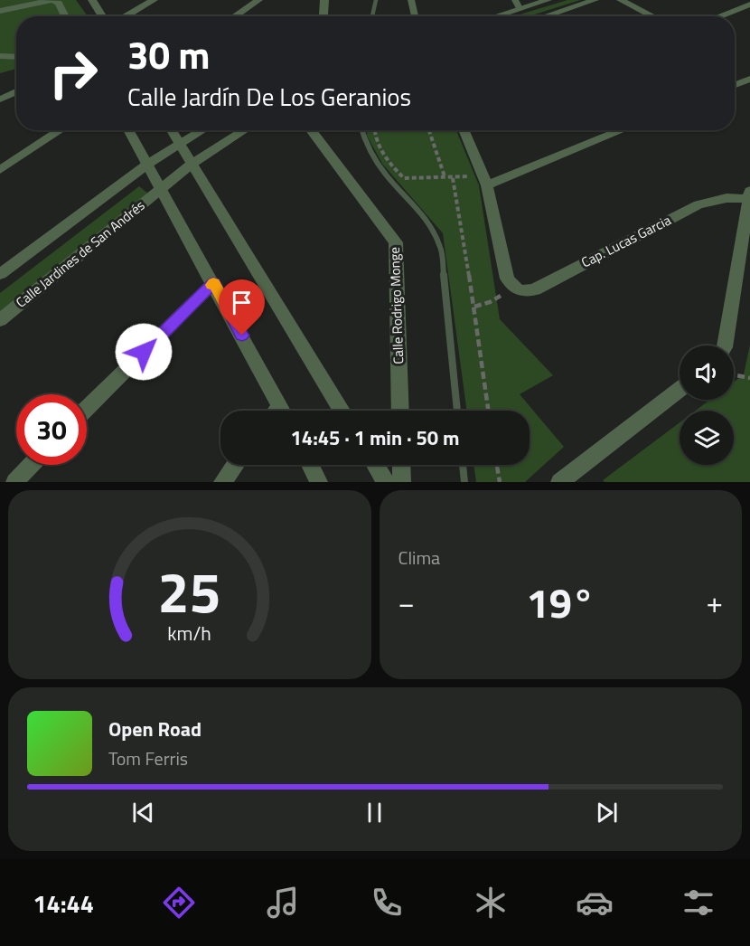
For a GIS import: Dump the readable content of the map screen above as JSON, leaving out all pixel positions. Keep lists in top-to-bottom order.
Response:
{
  "streets": {
    "street": ["Cap. Lucas Garcia", "Calle Jardines de San Andrés", "Calle Rodrigo Monge"]
  },
  "page": {
    "turn": ["30 m", "Calle Jardín De Los Geranios"],
    "limit": "30",
    "trip": "14:45 · 1 min · 50 m",
    "tile": "Clima",
    "heat": ["−", "19°", "+"],
    "song": ["Open Road", "Tom Ferris"],
    "tabs": "14:44",
    "gauge": ["25", "km/h"]
  }
}
